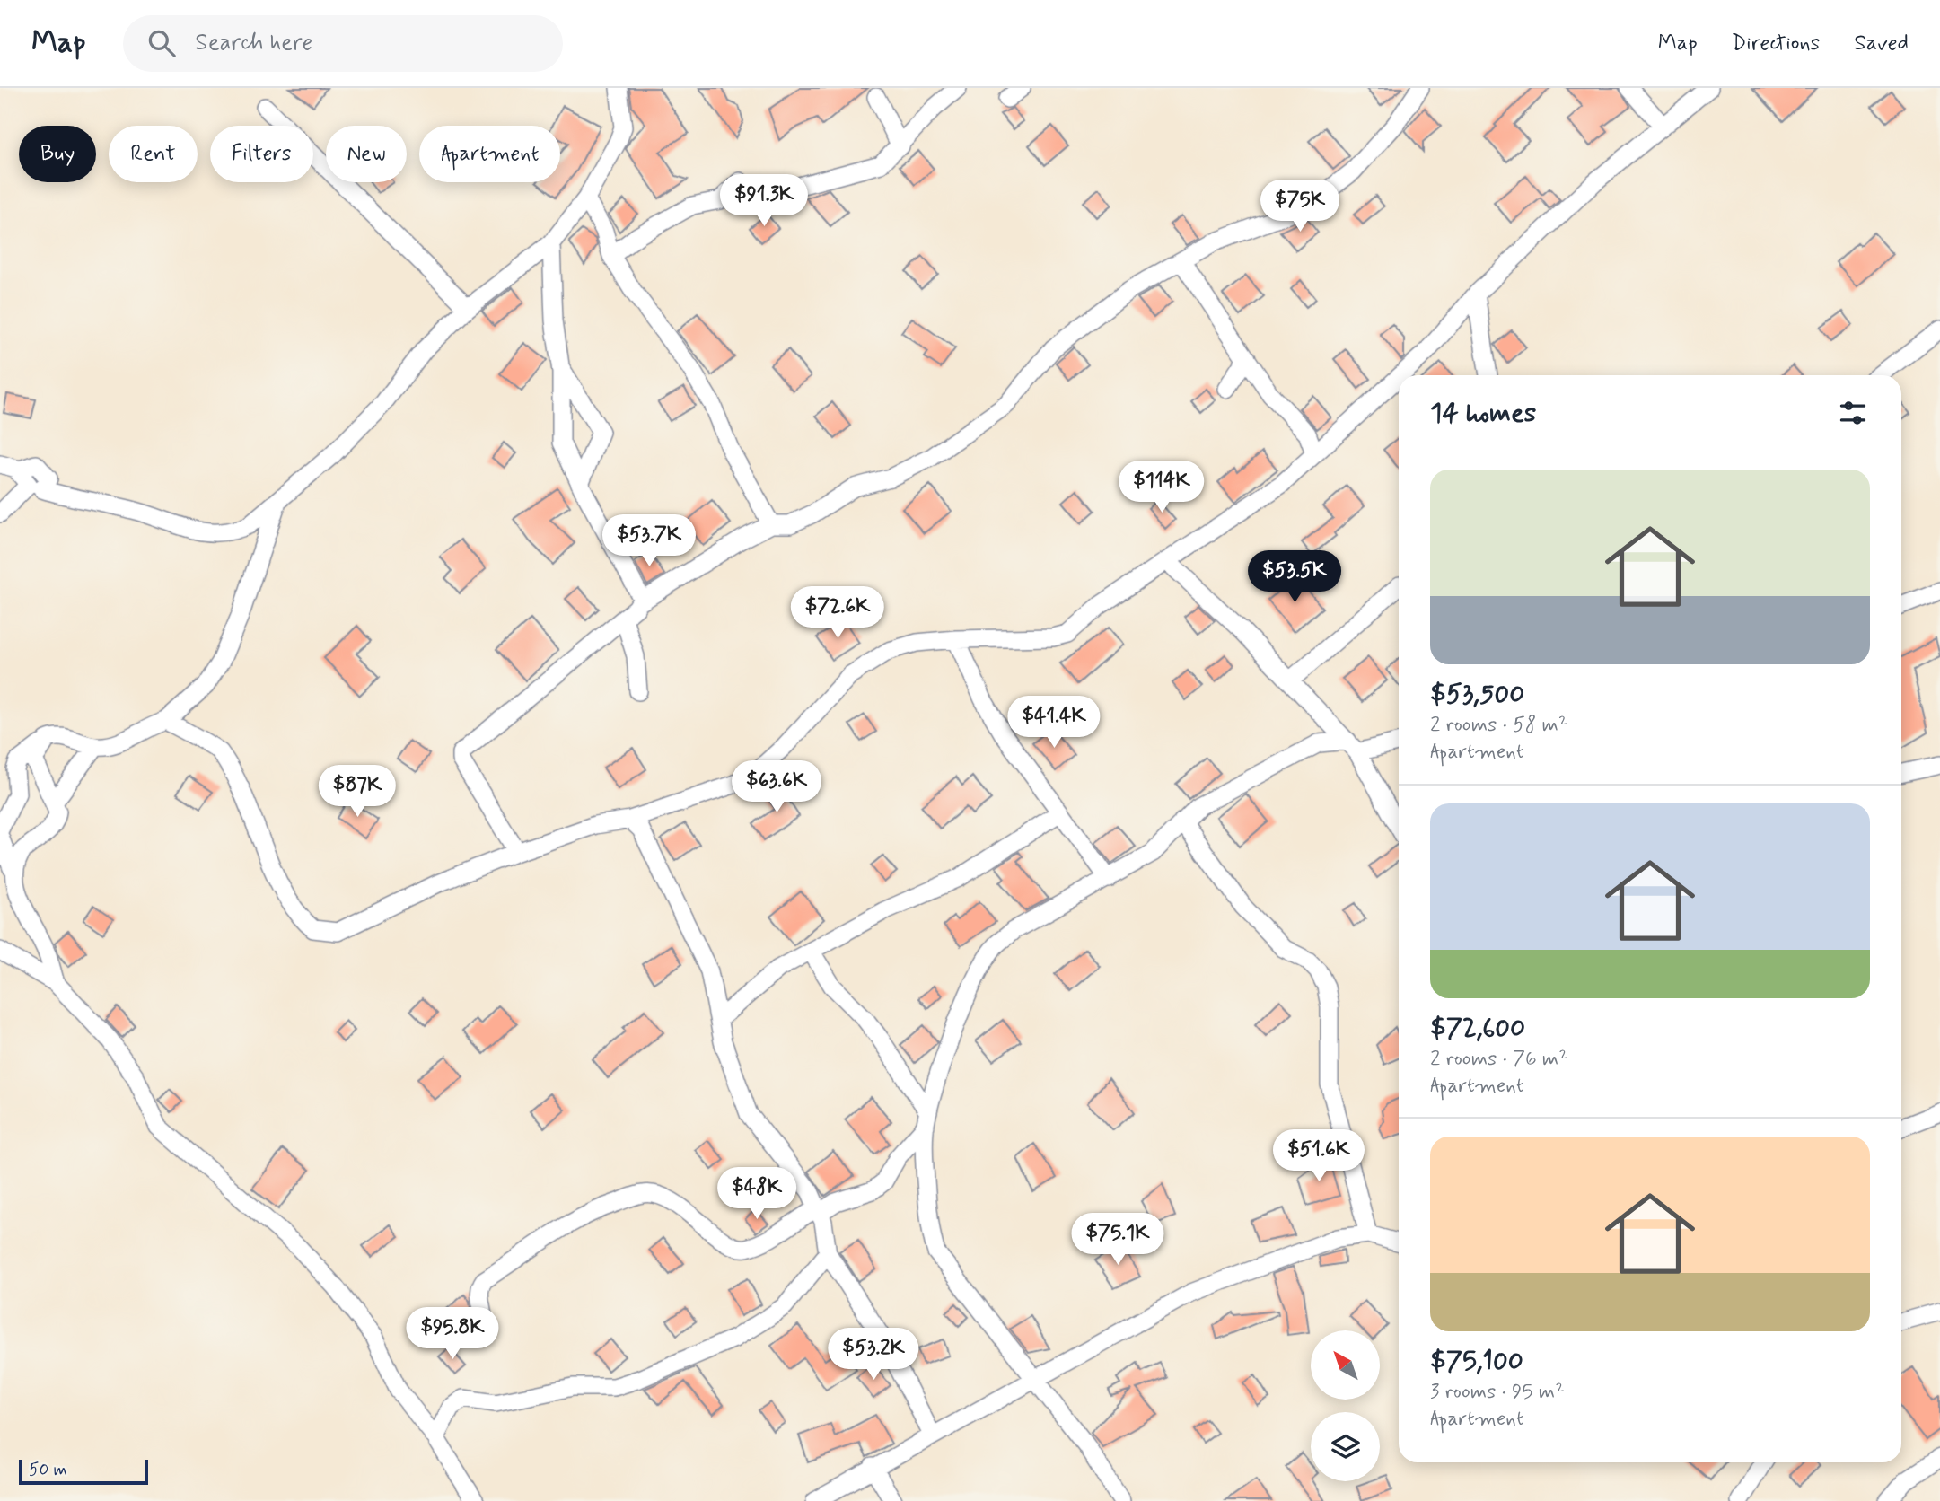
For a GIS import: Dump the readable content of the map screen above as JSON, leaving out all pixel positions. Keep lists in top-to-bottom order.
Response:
{
  "scale_bar": "50 m",
  "north": "top left",
  "page": {
    "header": "Map",
    "search": "Search here",
    "nav": ["Map", "Directions", "Saved"],
    "chip": [
      "Buy",
      "Rent",
      "Filters",
      "New",
      "Apartment"
    ],
    "price": [
      "$91.3K",
      "$75K",
      "$114K",
      "$53.7K",
      "$53.5K",
      "$72.6K",
      "$41.4K",
      "$63.6K",
      "$87K",
      "$51.6K",
      "$48K",
      "$75.1K",
      "$95.8K",
      "$53.2K"
    ],
    "heading": "14 homes",
    "list": [
      {
        "name": "$53,500",
        "note": "2 rooms · 58 m² · Apartment"
      },
      {
        "name": "$72,600",
        "note": "2 rooms · 76 m² · Apartment"
      },
      {
        "name": "$75,100",
        "note": "3 rooms · 95 m² · Apartment"
      }
    ],
    "scale": "50 m"
  }
}
